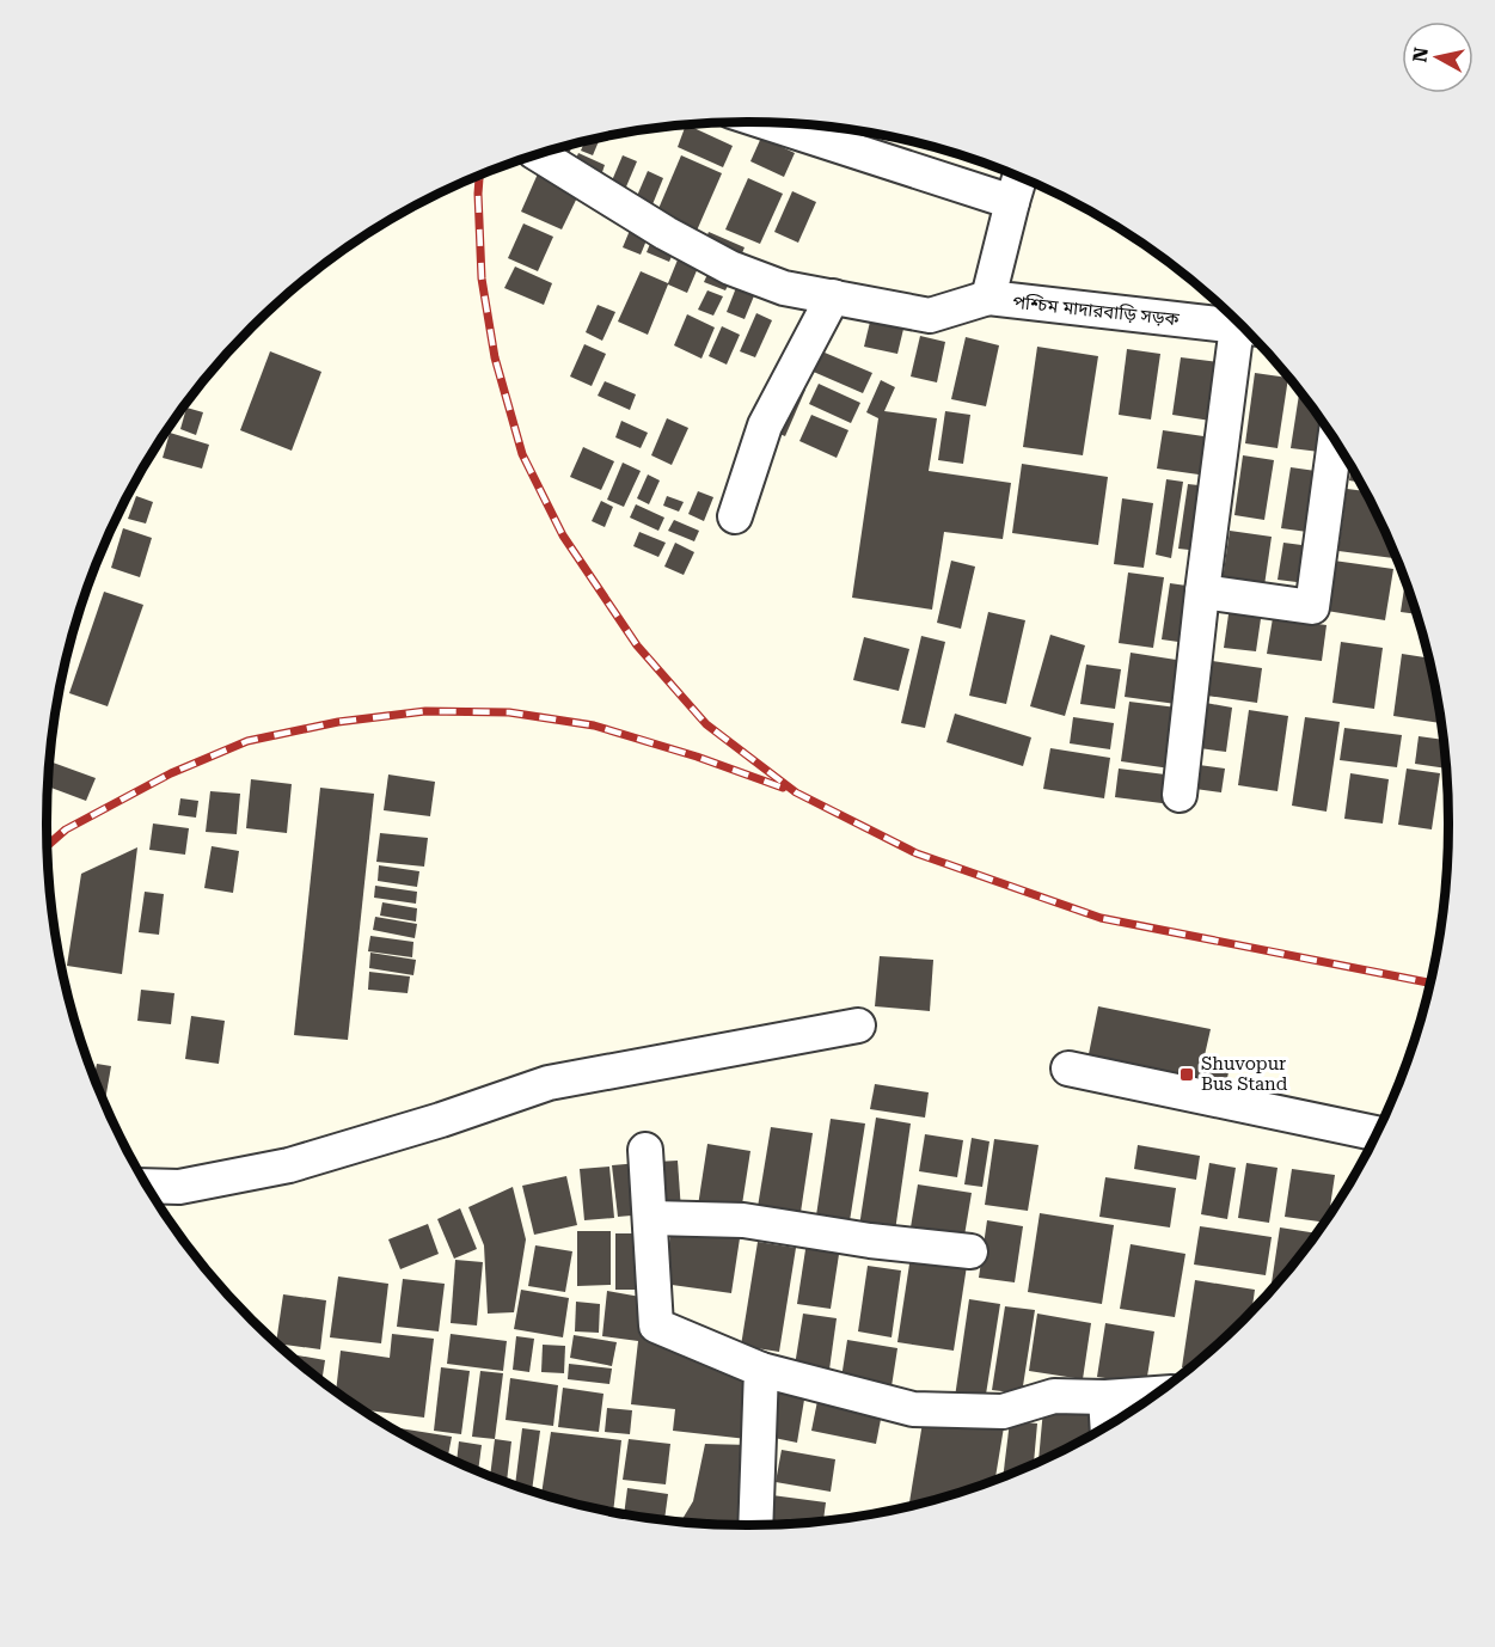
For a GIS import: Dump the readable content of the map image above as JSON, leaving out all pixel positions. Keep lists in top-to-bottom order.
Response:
{
  "streets": {
    "street": ["পশ্চিম মাদারবাড়ি সড়ক"]
  },
  "places": {
    "transit": ["Shuvopur Bus Stand"]
  },
  "north": "left"
}
